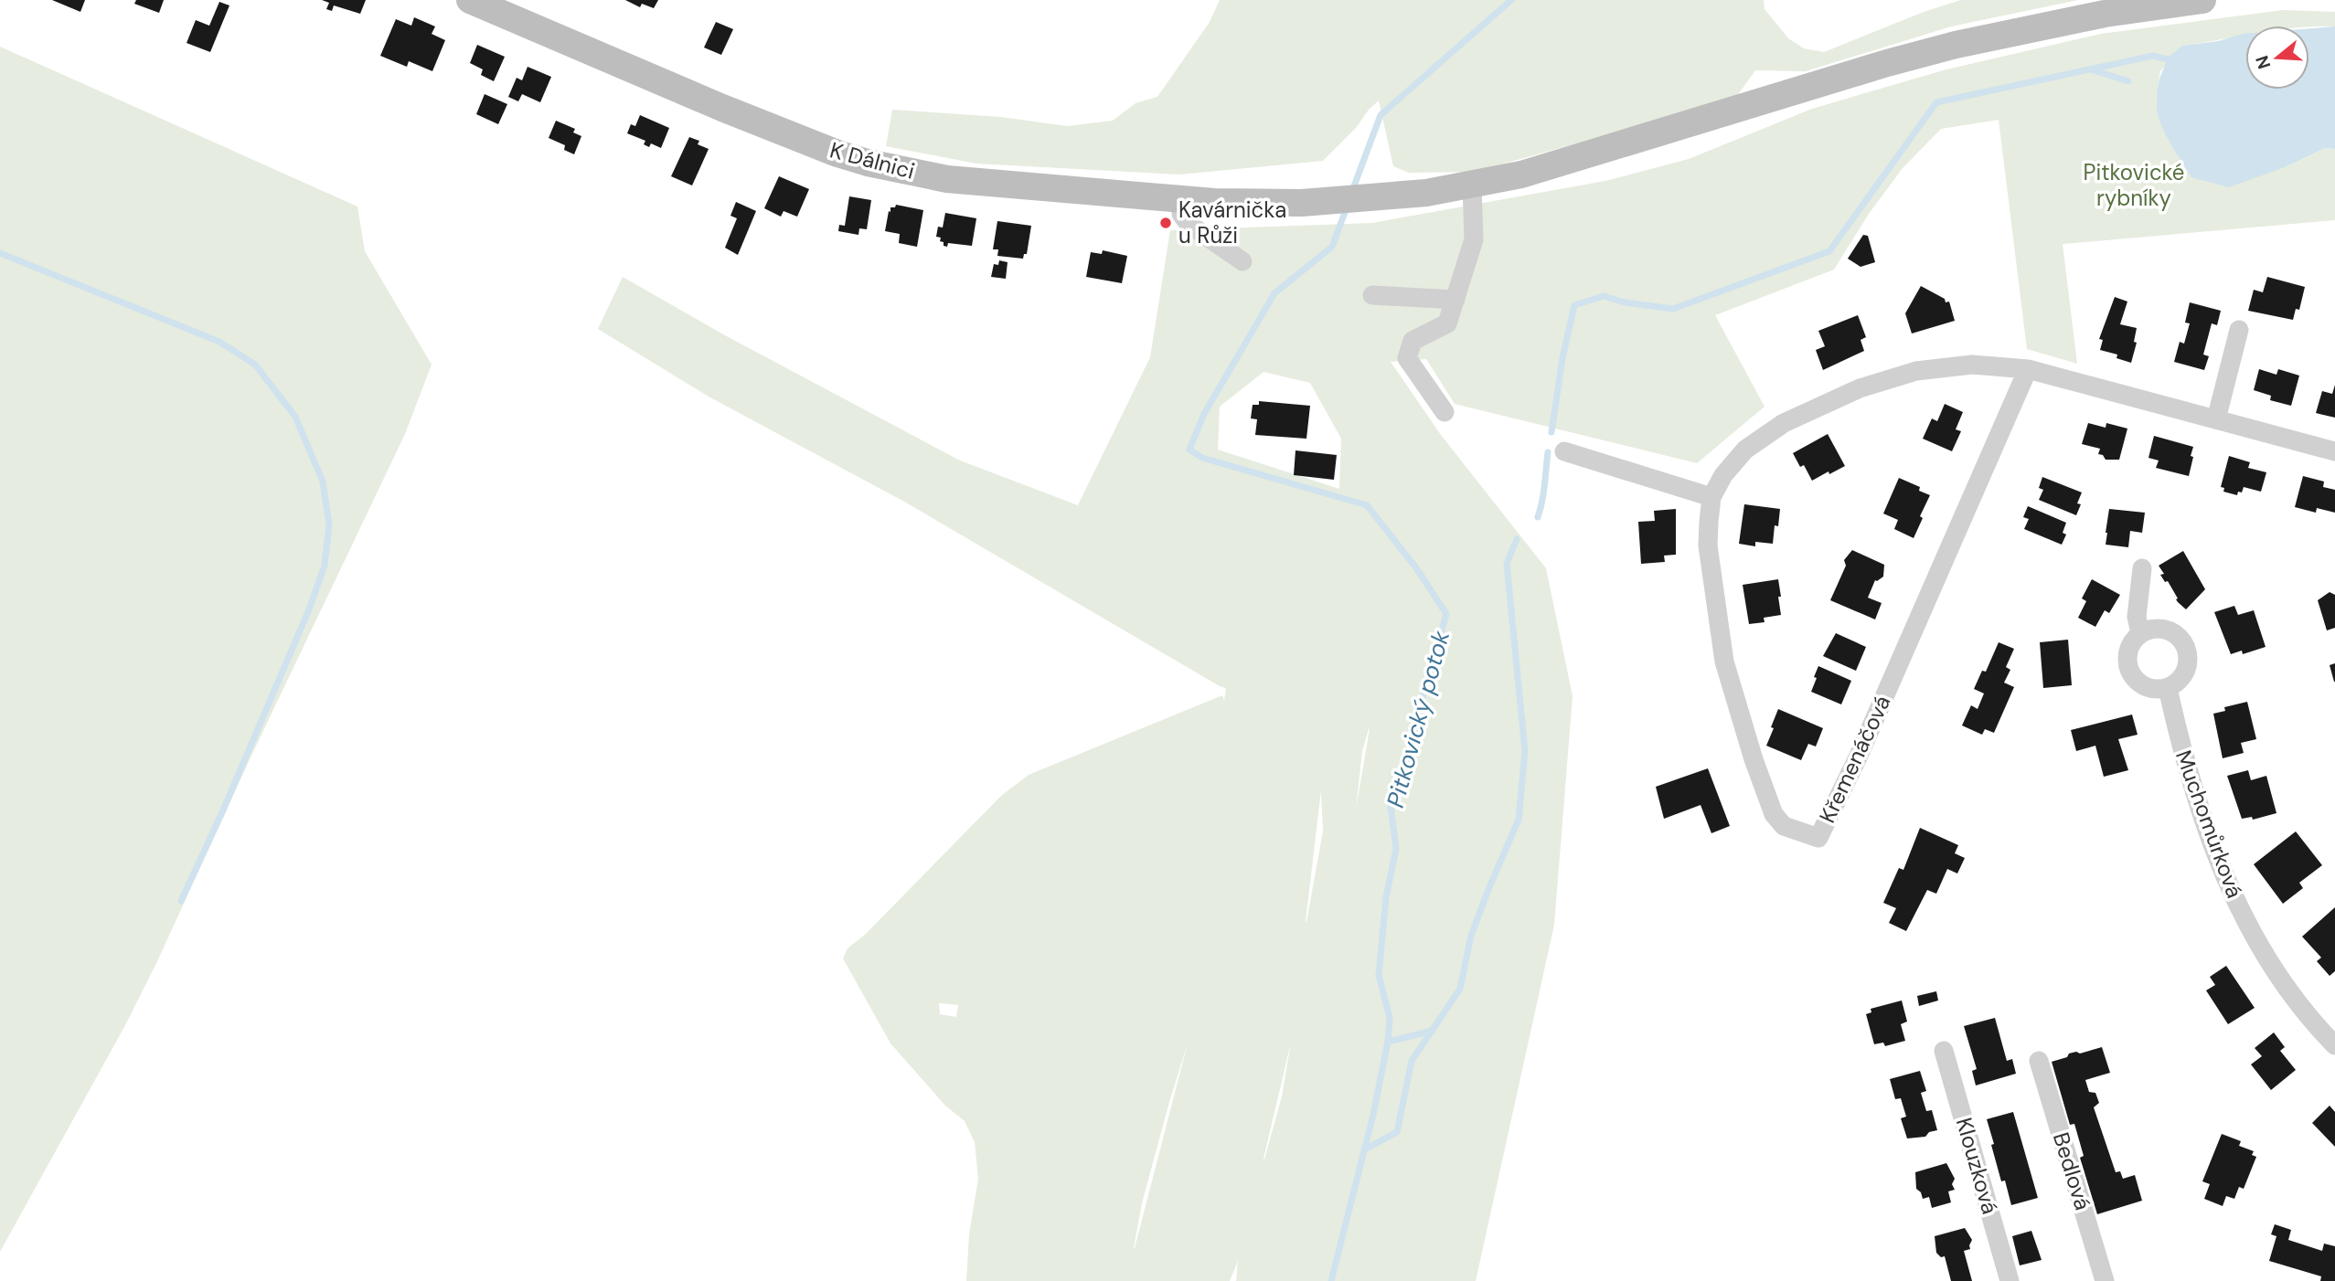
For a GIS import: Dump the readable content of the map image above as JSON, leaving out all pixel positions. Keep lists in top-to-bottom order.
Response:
{
  "streets": {
    "street": [
      "K Dálnici",
      "Křemenáčová",
      "Muchomůrková",
      "Klouzková",
      "Bedlová"
    ]
  },
  "water": ["Pitkovický potok"],
  "parks": ["Pitkovické rybníky"],
  "places": ["Kavárnička u Růži"],
  "north": "left"
}
